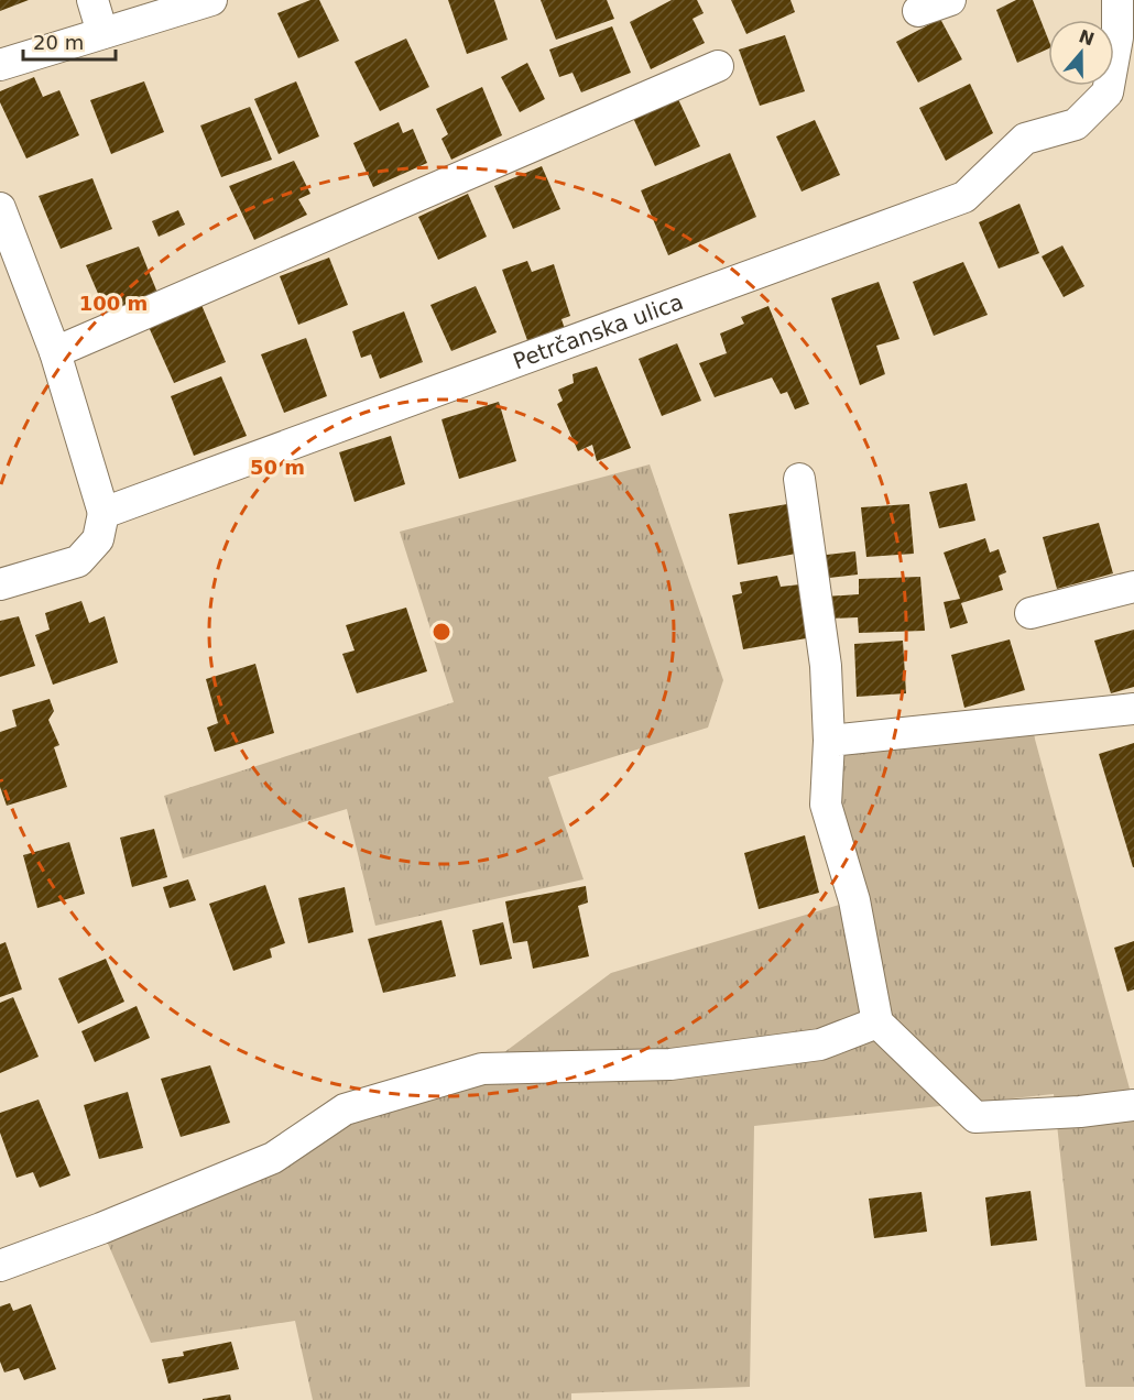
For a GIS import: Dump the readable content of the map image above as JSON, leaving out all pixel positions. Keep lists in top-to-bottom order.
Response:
{
  "streets": {
    "street": ["Petrčanska ulica"]
  },
  "scale_bar": "20 m",
  "north": "top",
  "rings": ["100 m", "50 m"]
}
